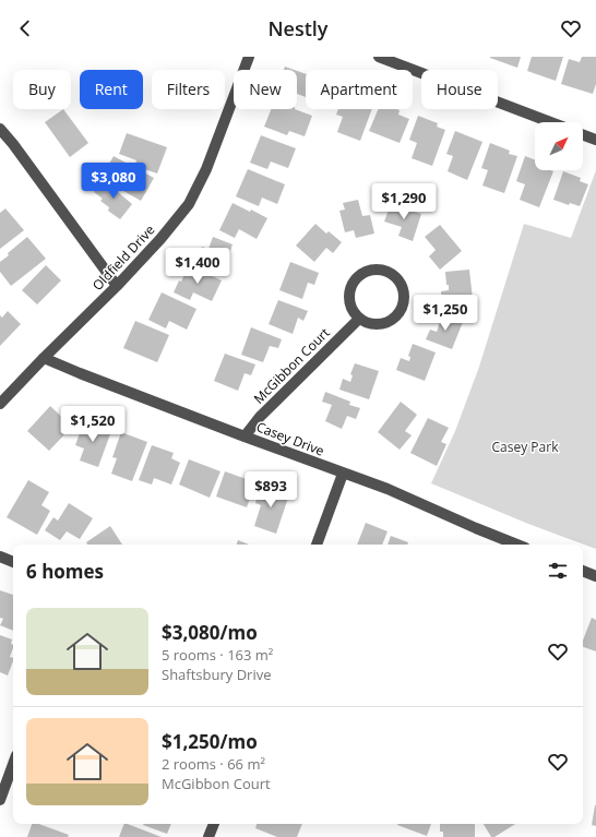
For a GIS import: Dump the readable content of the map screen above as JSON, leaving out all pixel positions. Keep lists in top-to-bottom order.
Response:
{
  "streets": {
    "street": ["Oldfield Drive", "McGibbon Court", "Casey Drive"]
  },
  "crossings": [
    ["Oldfield Drive", "Casey Drive"],
    ["McGibbon Court", "Casey Drive"]
  ],
  "parks": ["Casey Park"],
  "north": "top right",
  "page": {
    "header": "Nestly",
    "chip": [
      "Buy",
      "Rent",
      "Filters",
      "New",
      "Apartment",
      "House"
    ],
    "price": [
      "$3,080",
      "$1,290",
      "$1,400",
      "$1,250",
      "$1,520",
      "$893"
    ],
    "heading": "6 homes",
    "list": [
      {
        "name": "$3,080/mo",
        "note": "5 rooms · 163 m² · Shaftsbury Drive"
      },
      {
        "name": "$1,250/mo",
        "note": "2 rooms · 66 m² · McGibbon Court"
      }
    ]
  }
}
